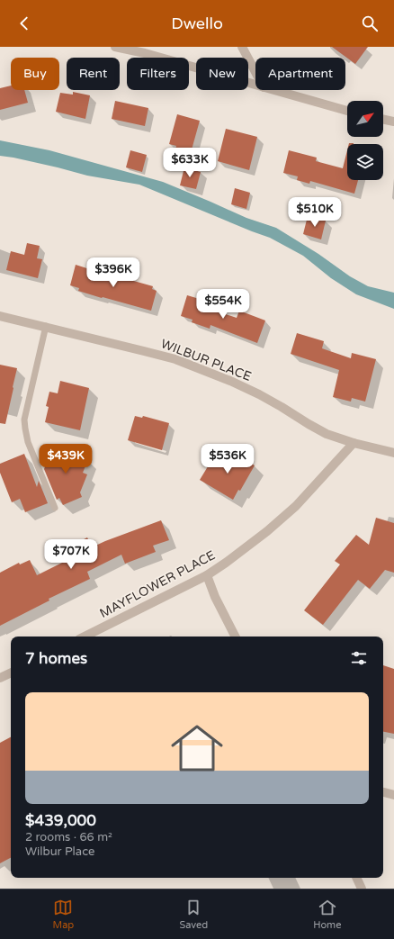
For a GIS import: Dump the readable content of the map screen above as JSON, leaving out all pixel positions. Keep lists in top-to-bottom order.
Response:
{
  "streets": {
    "street": ["WILBUR PLACE", "MAYFLOWER PLACE"]
  },
  "crossings": [
    ["WILBUR PLACE", "MAYFLOWER PLACE"]
  ],
  "north": "top right",
  "page": {
    "header": "Dwello",
    "chip": [
      "Buy",
      "Rent",
      "Filters",
      "New",
      "Apartment"
    ],
    "price": [
      "$633K",
      "$510K",
      "$396K",
      "$554K",
      "$439K",
      "$536K",
      "$707K"
    ],
    "heading": "7 homes",
    "list": [
      {
        "name": "$439,000",
        "note": "2 rooms · 66 m² · Wilbur Place"
      }
    ],
    "tabs": ["Map", "Saved", "Home"]
  }
}
